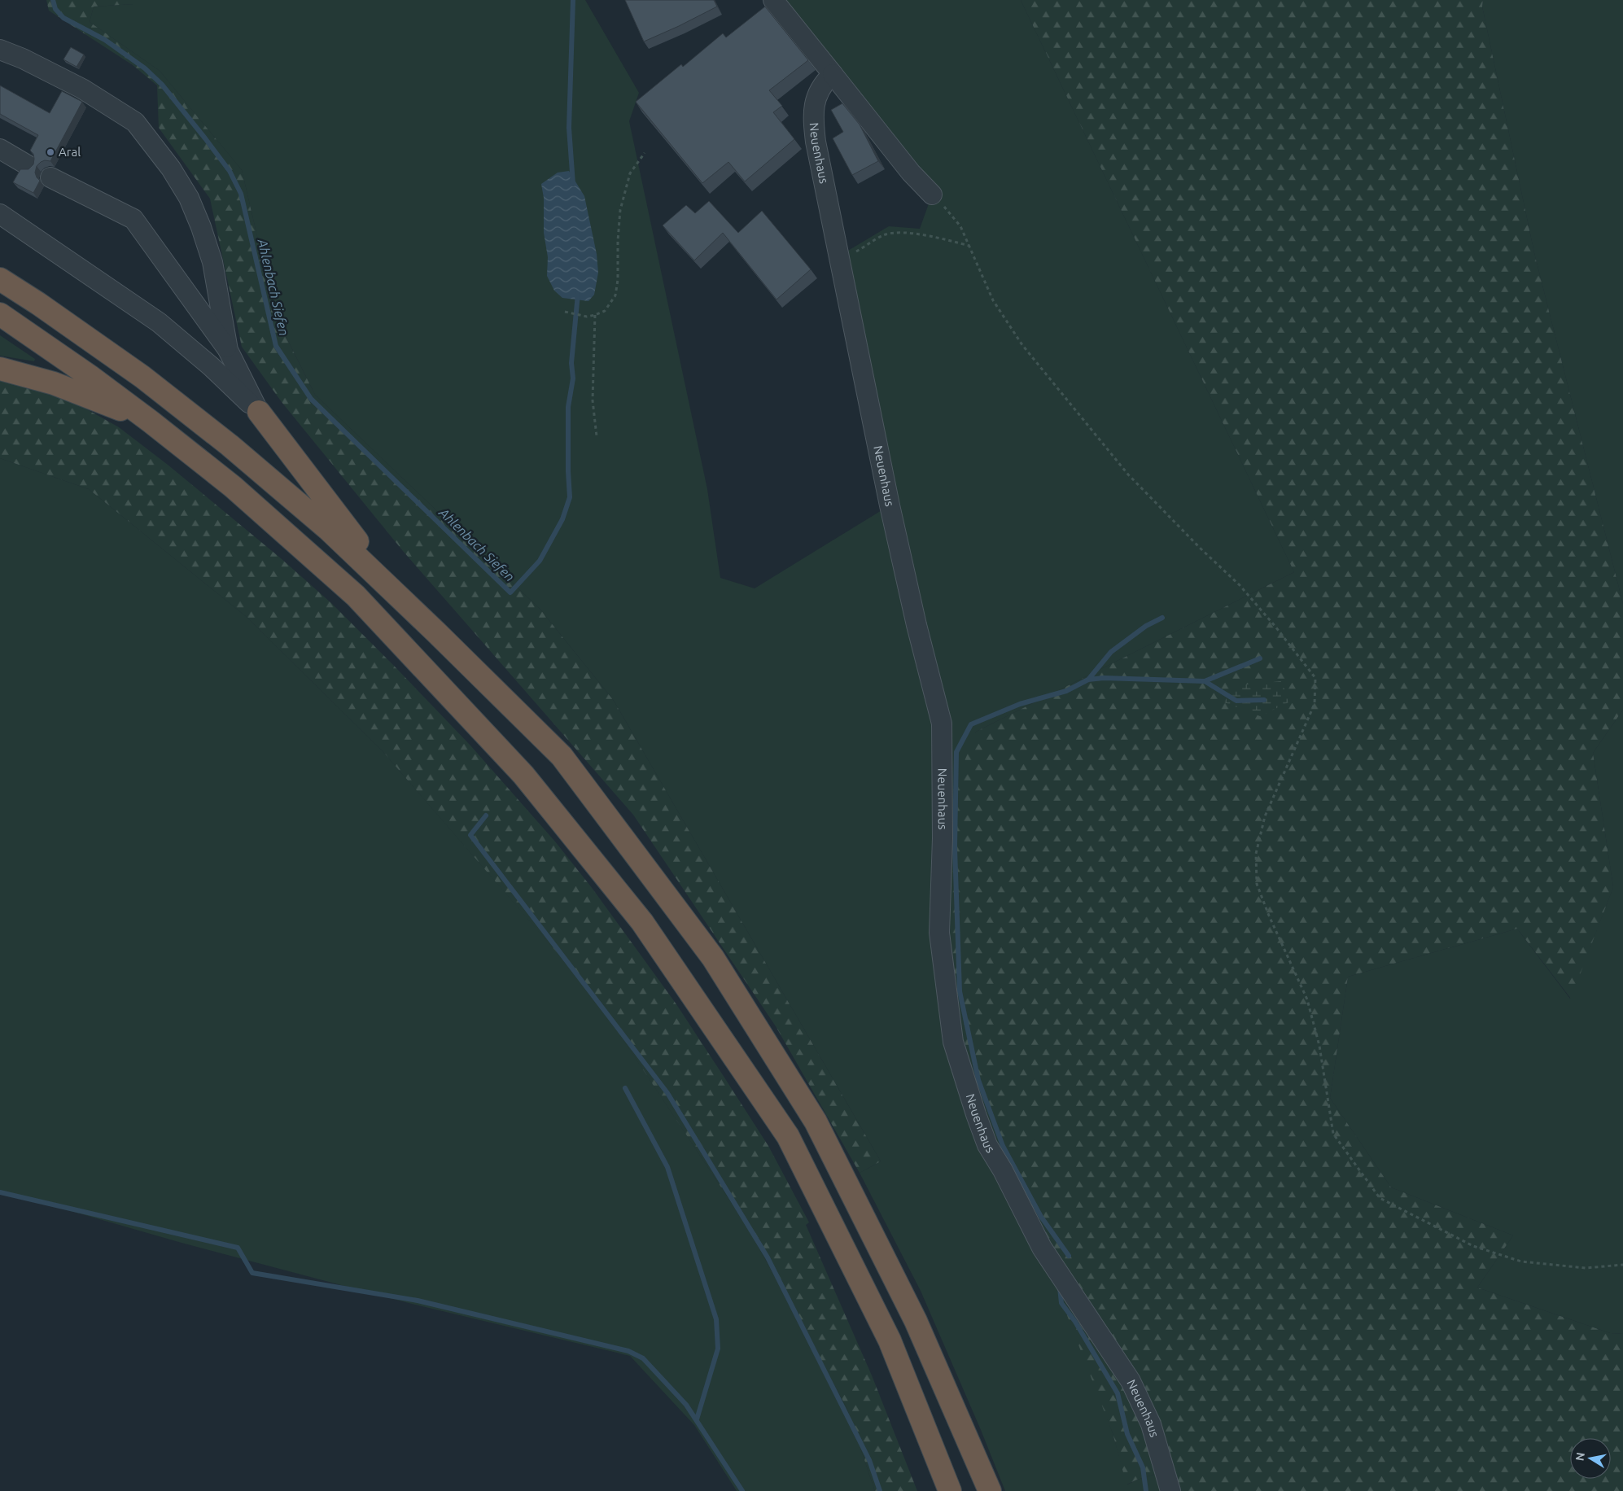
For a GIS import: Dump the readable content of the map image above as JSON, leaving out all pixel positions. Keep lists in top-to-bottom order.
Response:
{
  "streets": {
    "street": ["Neuenhaus"]
  },
  "water": ["Ahlenbach Siefen"],
  "places": ["Aral"],
  "north": "left"
}
